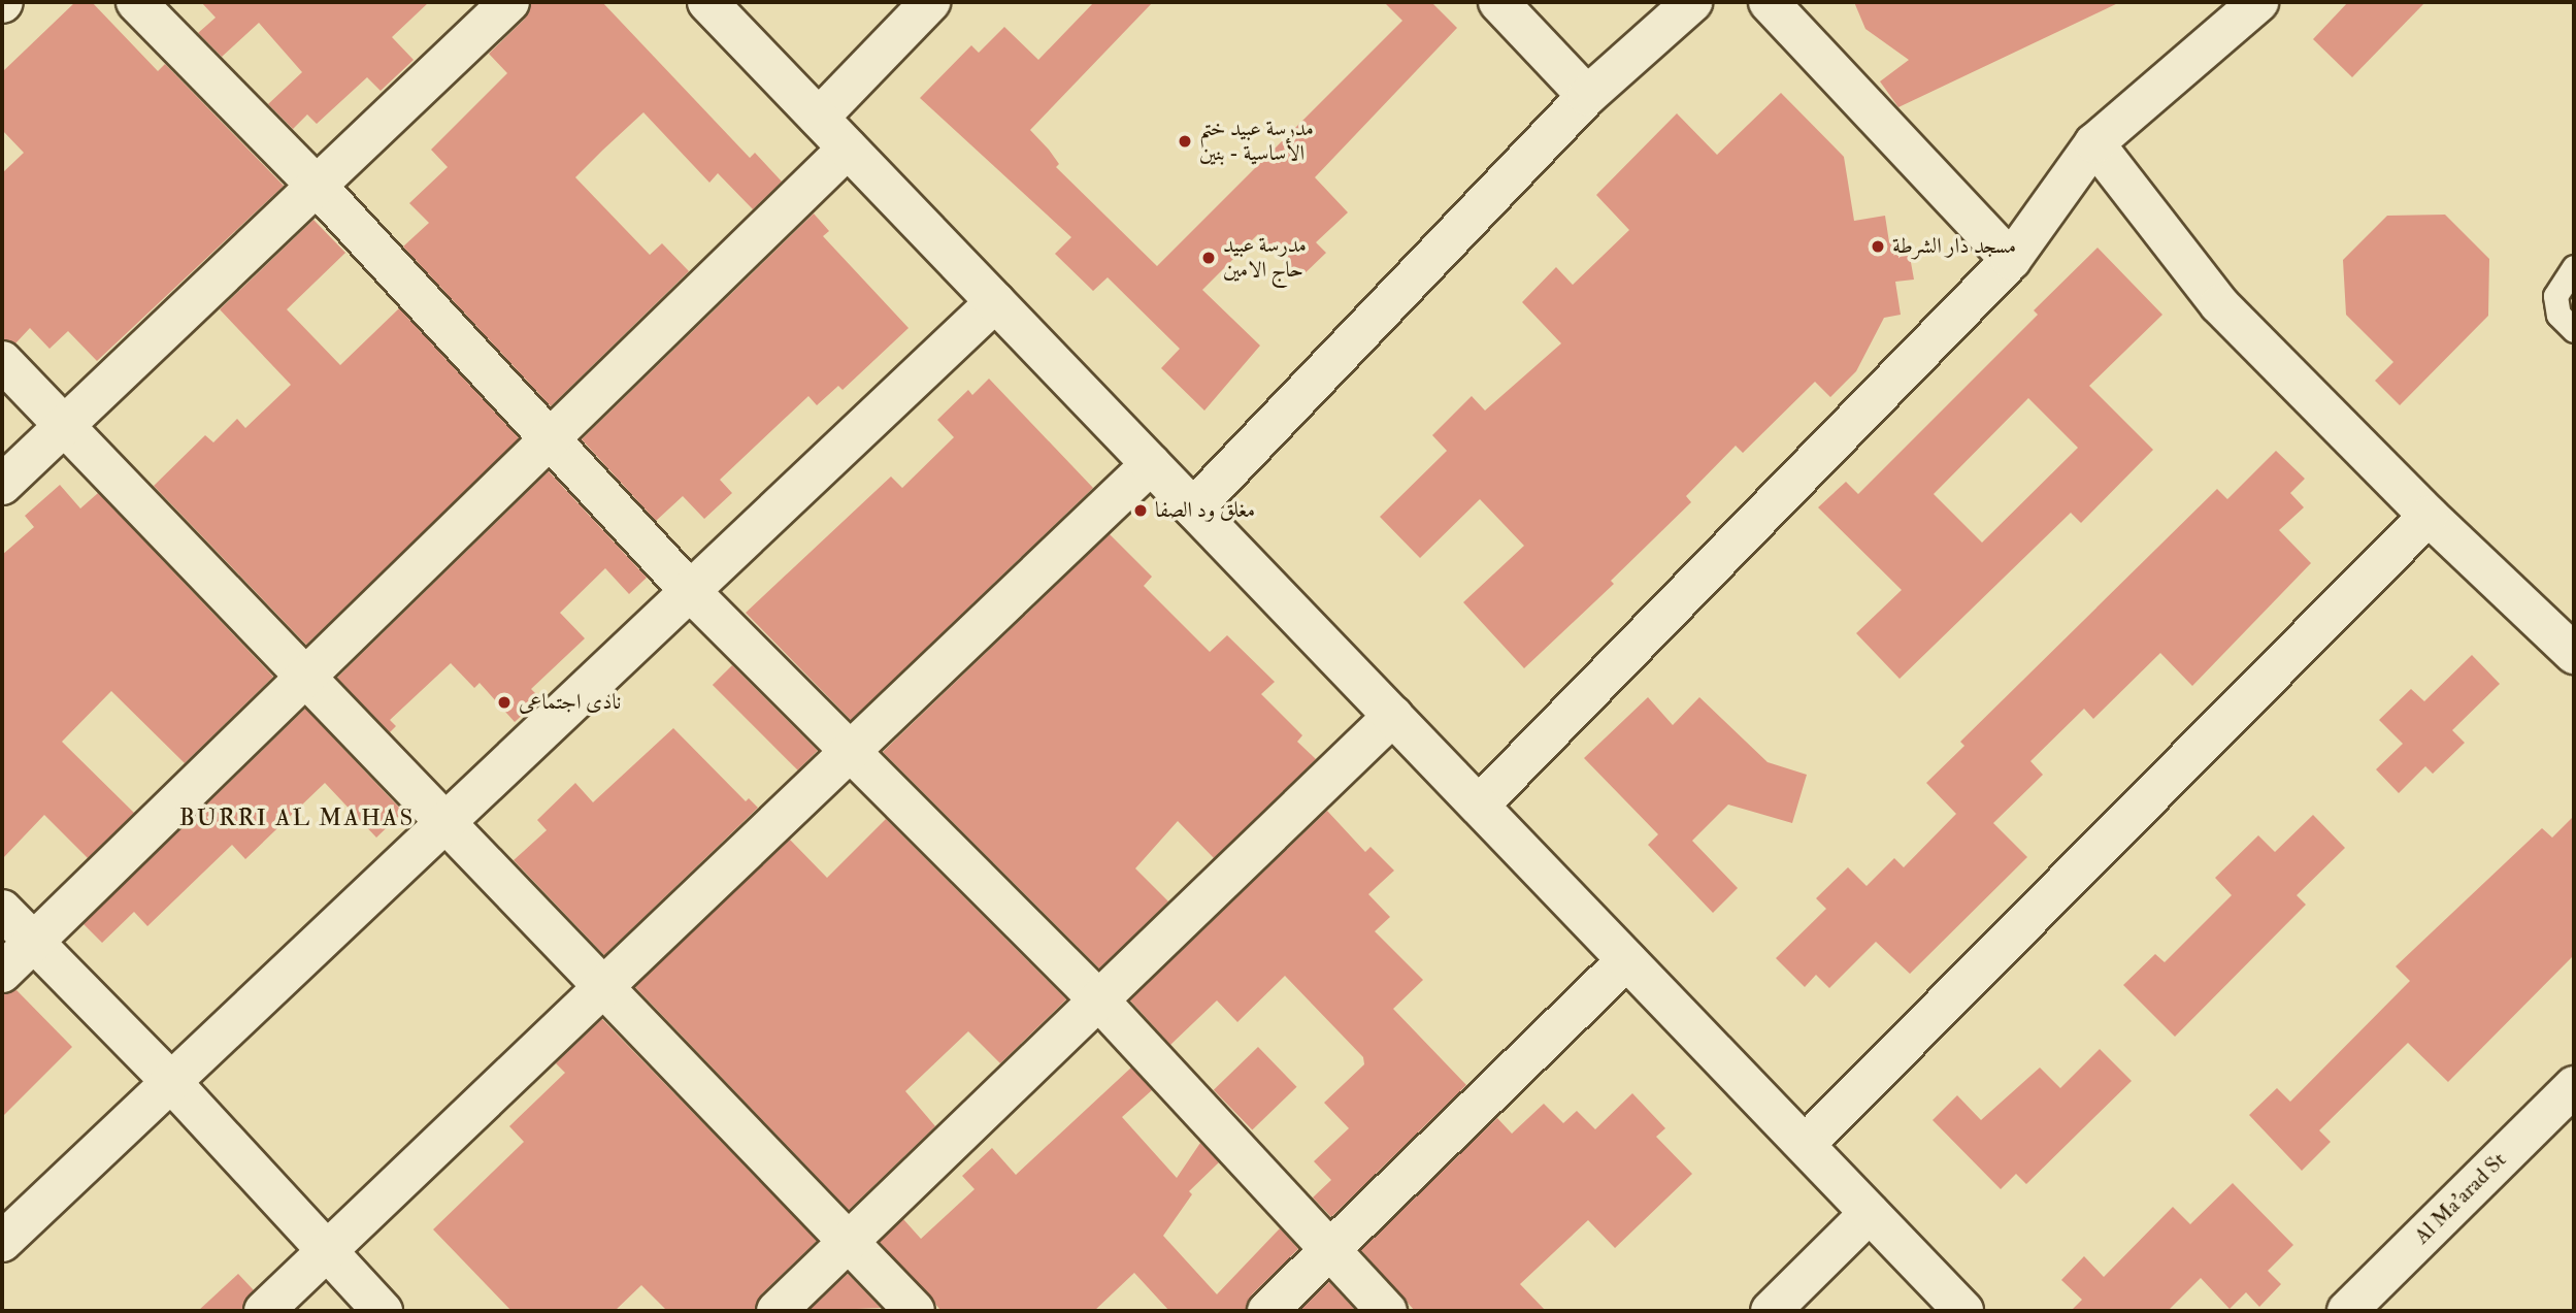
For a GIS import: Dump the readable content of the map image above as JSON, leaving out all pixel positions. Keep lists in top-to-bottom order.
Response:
{
  "streets": {
    "street": ["Al Ma'arad St"]
  },
  "districts": ["BURRI AL MAHAS"],
  "places": [
    "مدرسة عبيد ختم الأساسية - بنين",
    "مسجد دار الشرطة",
    "مدرسة عبيد حاج الامين",
    "مغلق ود الصفا",
    "نادى اجتماعى"
  ]
}
